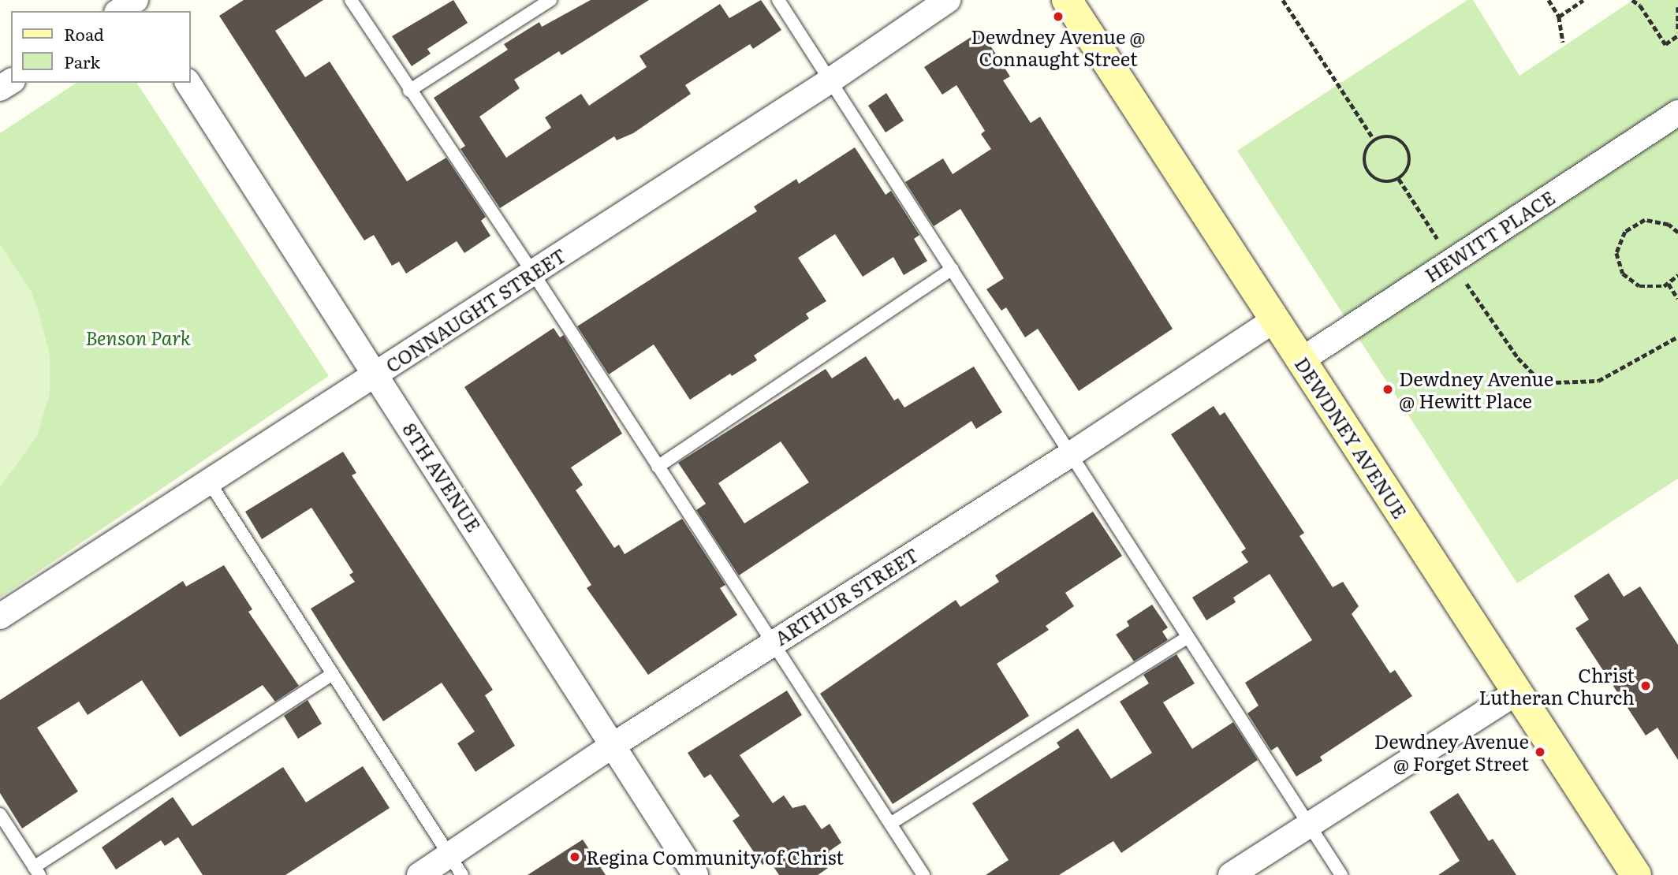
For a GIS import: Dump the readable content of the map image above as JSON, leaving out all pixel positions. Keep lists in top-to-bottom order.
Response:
{
  "streets": {
    "main road": ["DEWDNEY AVENUE"],
    "street": [
      "HEWITT PLACE",
      "CONNAUGHT STREET",
      "8TH AVENUE",
      "ARTHUR STREET"
    ]
  },
  "crossings": [
    ["HEWITT PLACE", "DEWDNEY AVENUE"],
    ["CONNAUGHT STREET", "8TH AVENUE"],
    ["DEWDNEY AVENUE", "ARTHUR STREET"],
    ["8TH AVENUE", "ARTHUR STREET"]
  ],
  "parks": ["Benson Park"],
  "places": [
    "Dewdney Avenue @ Connaught Street",
    "Dewdney Avenue @ Hewitt Place",
    "Christ Lutheran Church",
    "Dewdney Avenue @ Forget Street",
    "Regina Community of Christ"
  ],
  "legend": ["Road", "Park"]
}
